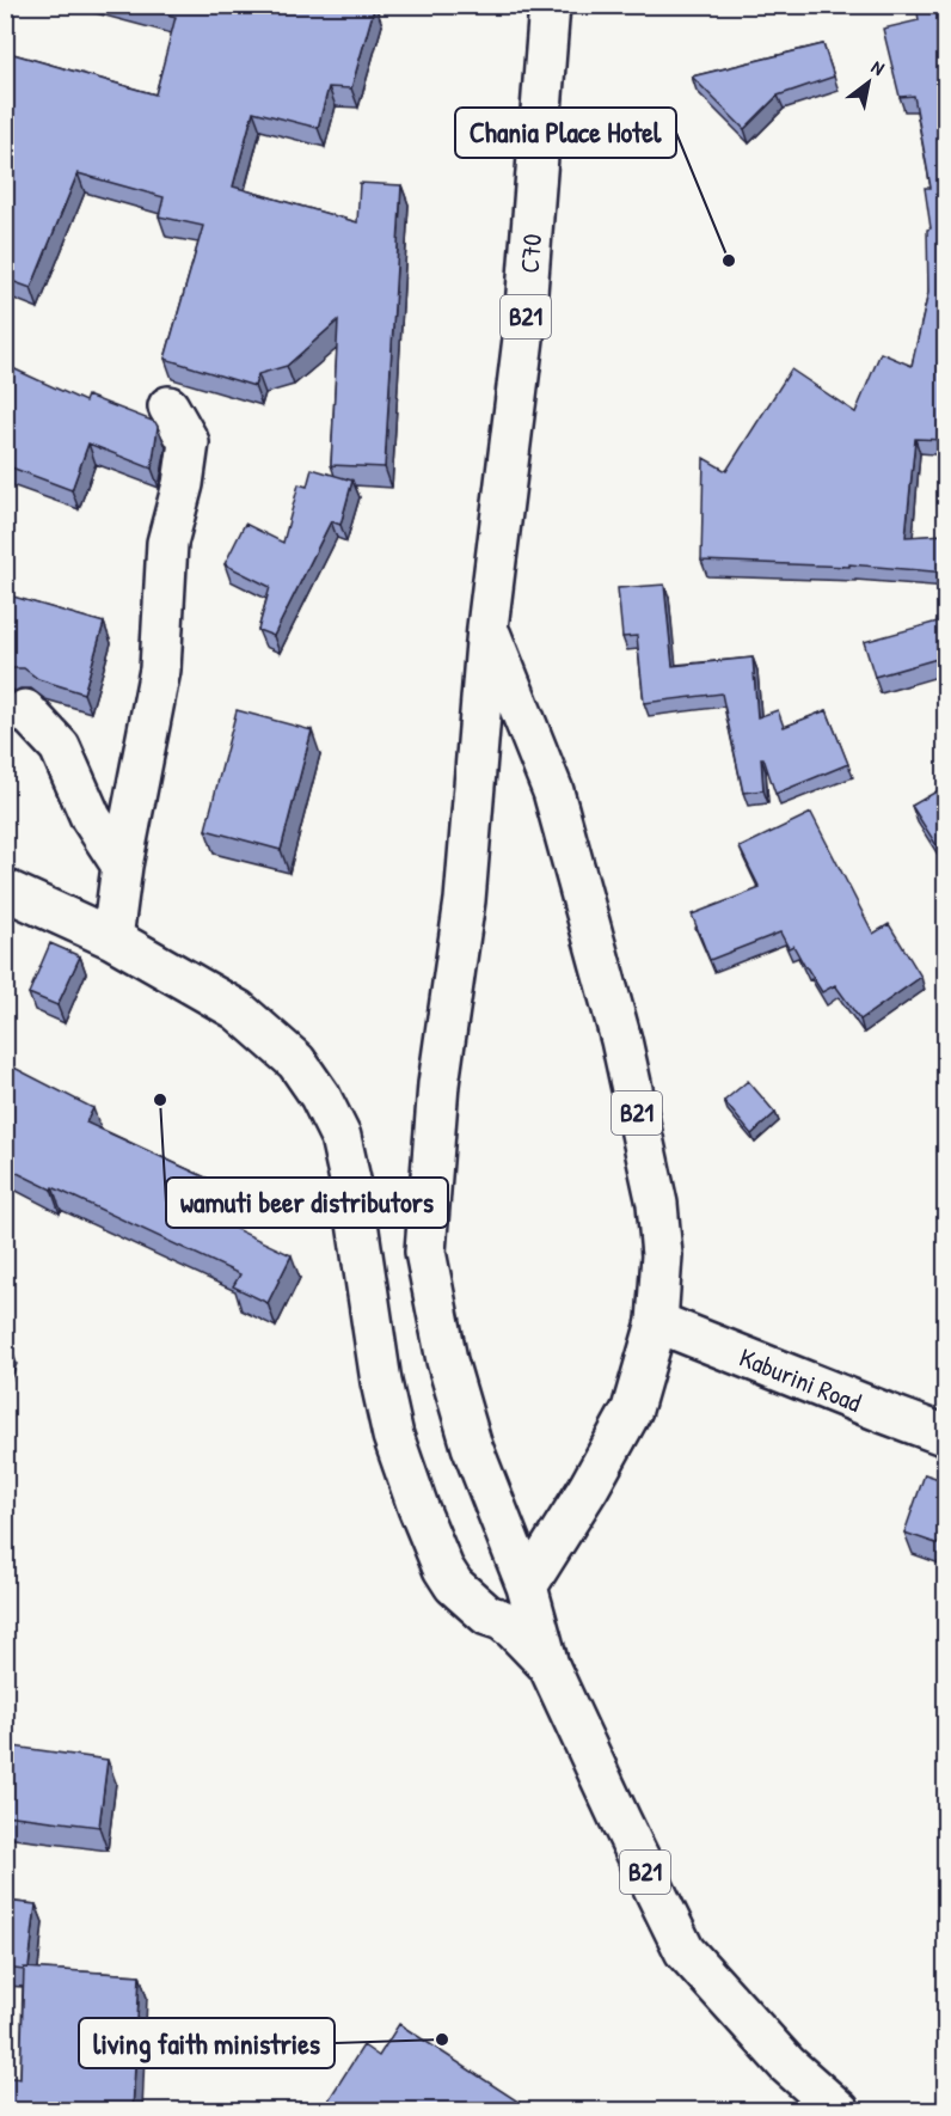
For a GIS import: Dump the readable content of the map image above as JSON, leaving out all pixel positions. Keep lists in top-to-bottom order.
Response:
{
  "streets": {
    "main road": ["C70", "B21", "Kaburini Road"]
  },
  "crossings": [
    ["C70", "B21"],
    ["B21", "Kaburini Road"]
  ],
  "places": ["Chania Place Hotel", "wamuti beer distributors", "living faith ministries"],
  "north": "top right"
}
